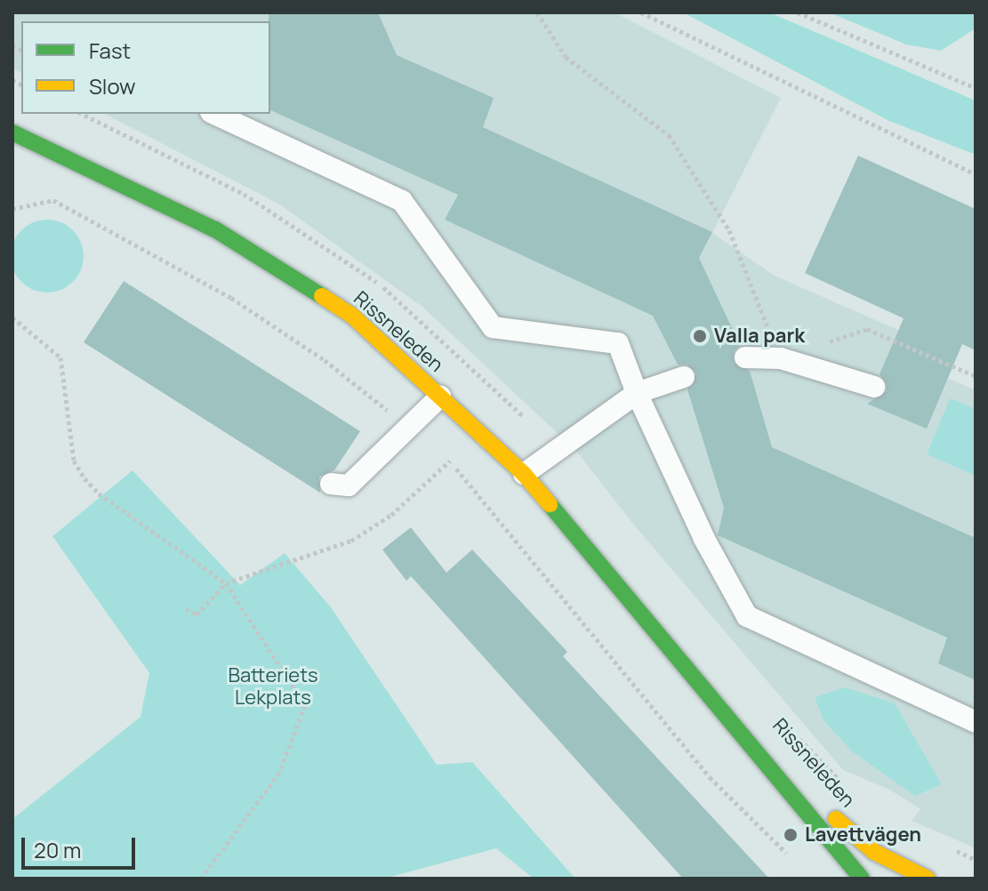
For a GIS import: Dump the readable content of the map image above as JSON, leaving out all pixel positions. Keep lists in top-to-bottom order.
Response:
{
  "streets": {
    "street": ["Rissneleden"]
  },
  "parks": ["Batteriets Lekplats"],
  "places": ["Valla park", "Lavettvägen"],
  "legend": ["Fast", "Slow"],
  "scale_bar": "20 m"
}
